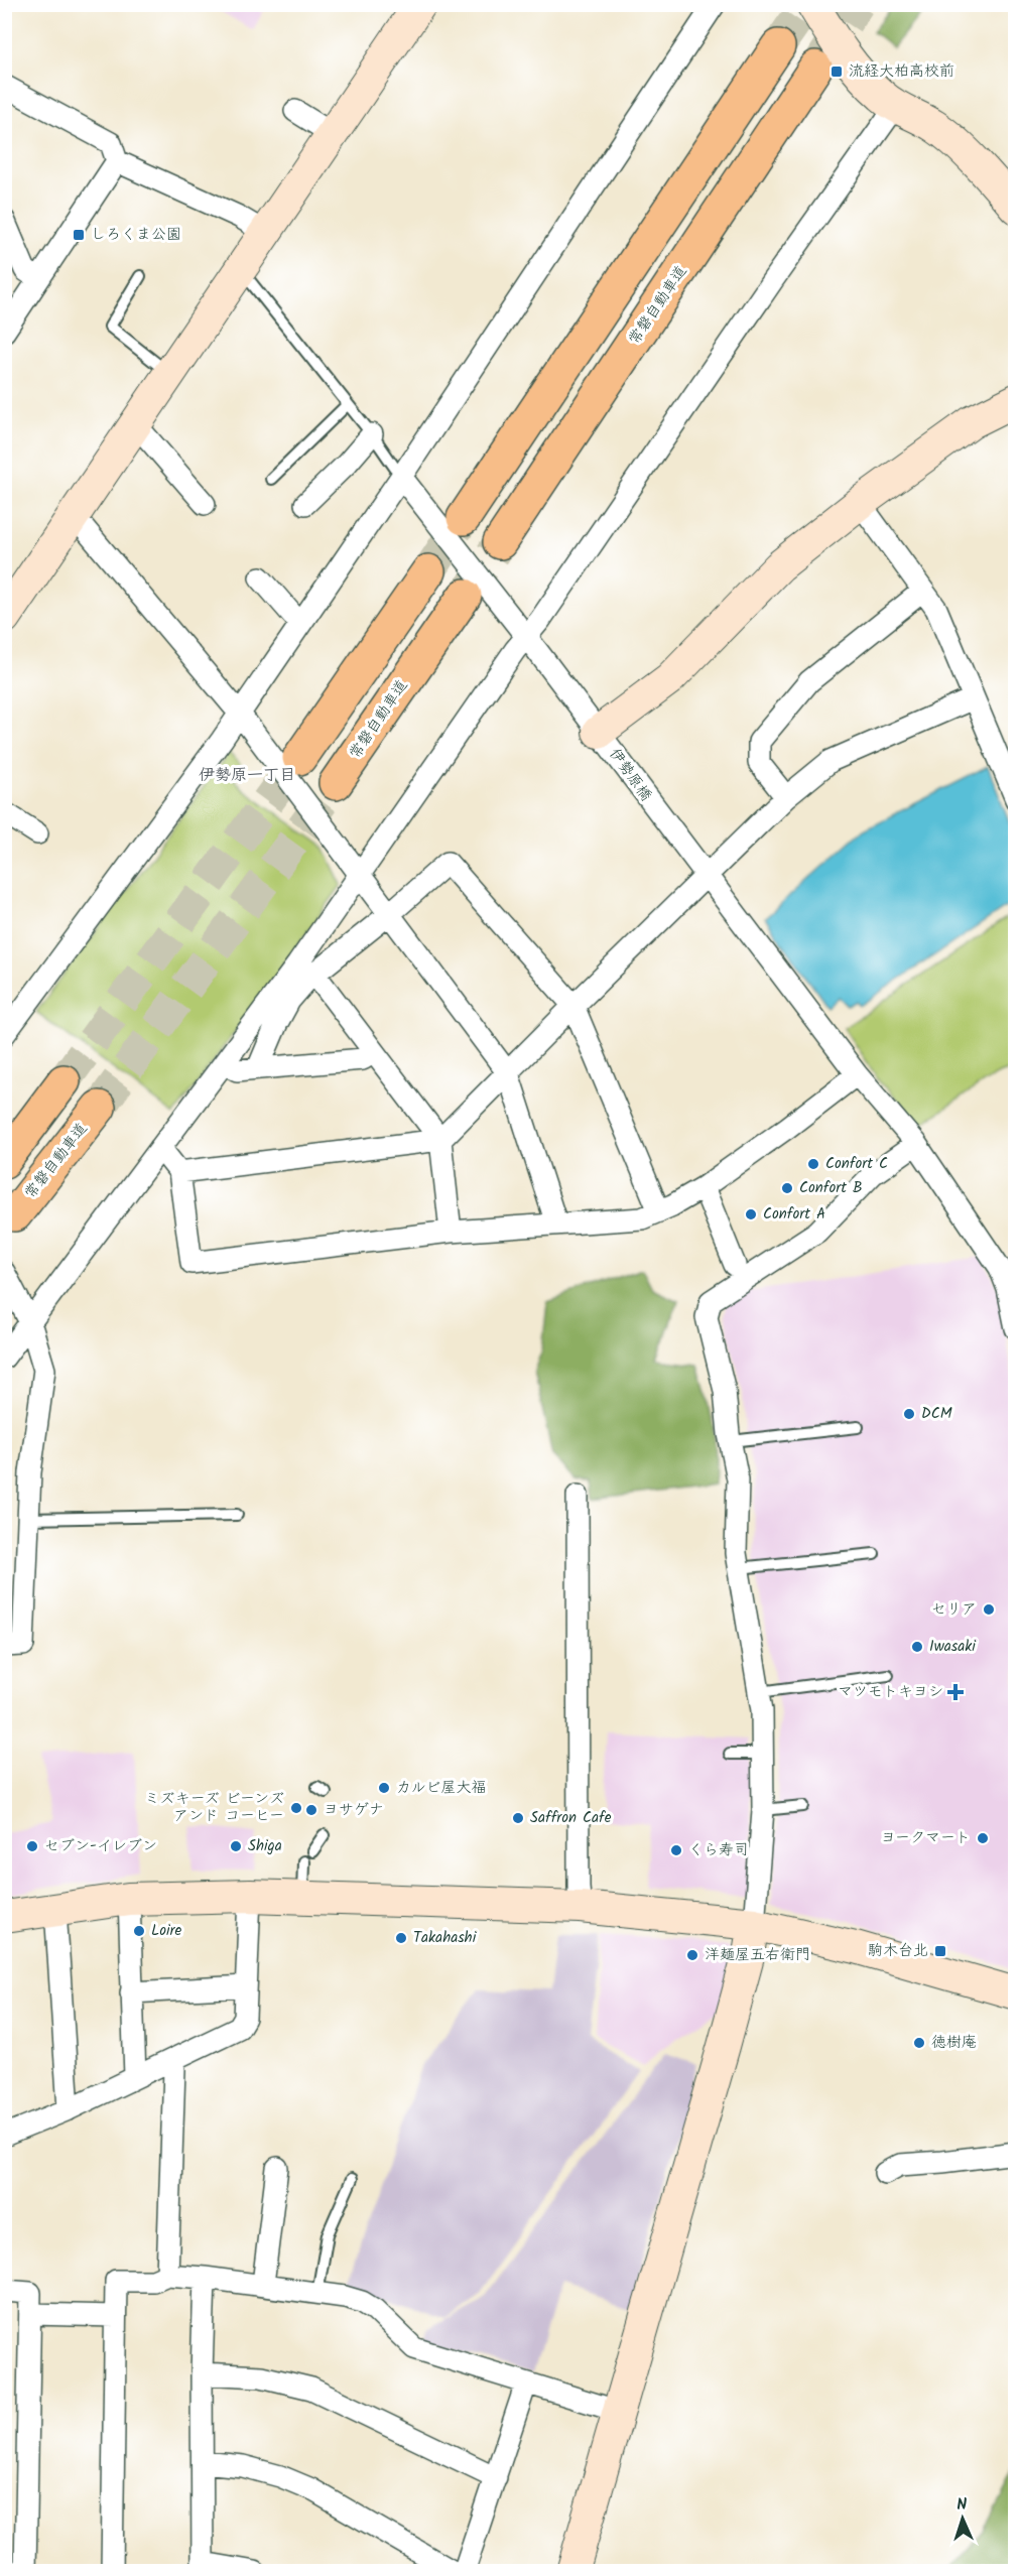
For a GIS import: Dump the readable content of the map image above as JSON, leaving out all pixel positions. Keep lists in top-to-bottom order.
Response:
{
  "streets": {
    "highway": ["常磐自動車道"],
    "street": ["伊勢原橋"]
  },
  "districts": ["伊勢原一丁目"],
  "places": {
    "transit": ["流経大柏高校前", "しろくま公園", "駒木台北"],
    "other": [
      "Confort C",
      "Confort B",
      "Confort A",
      "DCM",
      "セリア",
      "Iwasaki",
      "カルビ屋大福",
      "ミズキーズ ビーンズ アンド コーヒー",
      "ヨサゲナ",
      "Saffron Cafe",
      "ヨークマート",
      "セブン-イレブン",
      "Shiga",
      "くら寿司",
      "Loire",
      "Takahashi",
      "洋麺屋五右衛門",
      "徳樹庵"
    ],
    "health": ["マツモトキヨシ"]
  },
  "north": "top"
}
